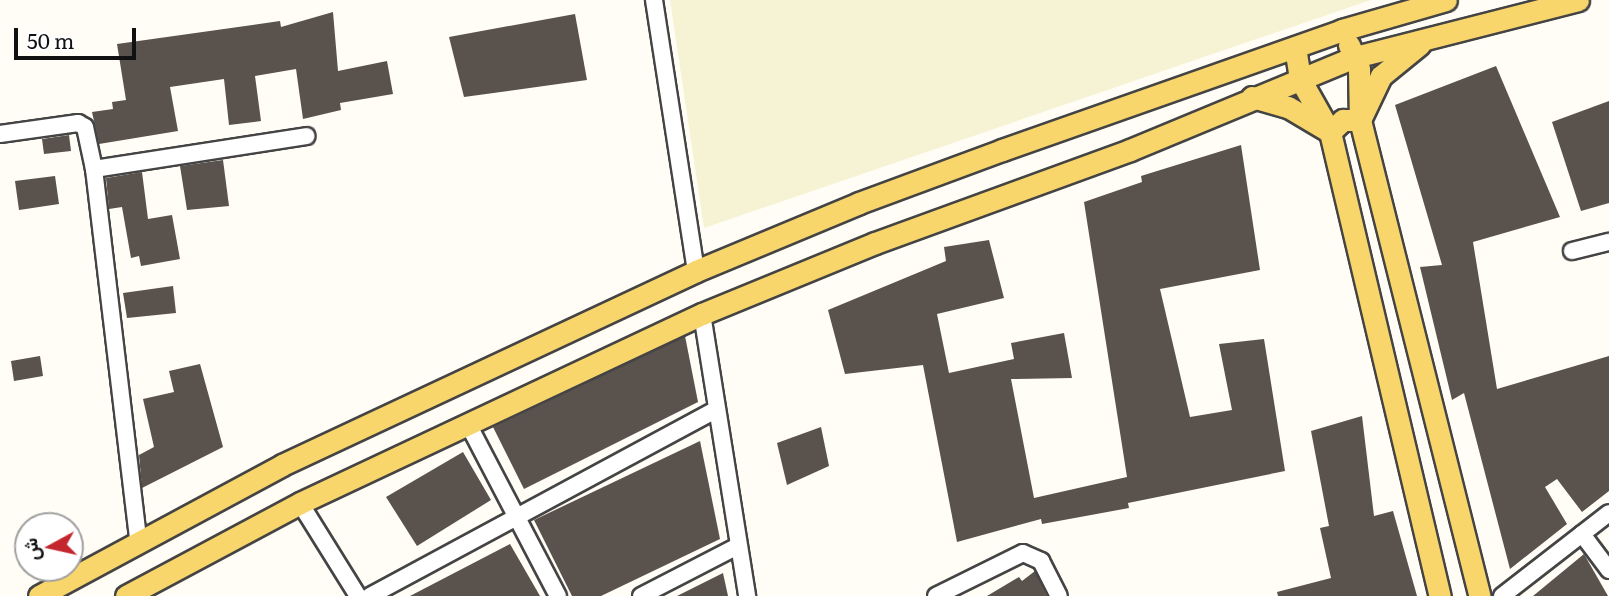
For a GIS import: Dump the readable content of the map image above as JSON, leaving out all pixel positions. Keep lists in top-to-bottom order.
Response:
{
  "scale_bar": "50 m",
  "north": "left"
}
